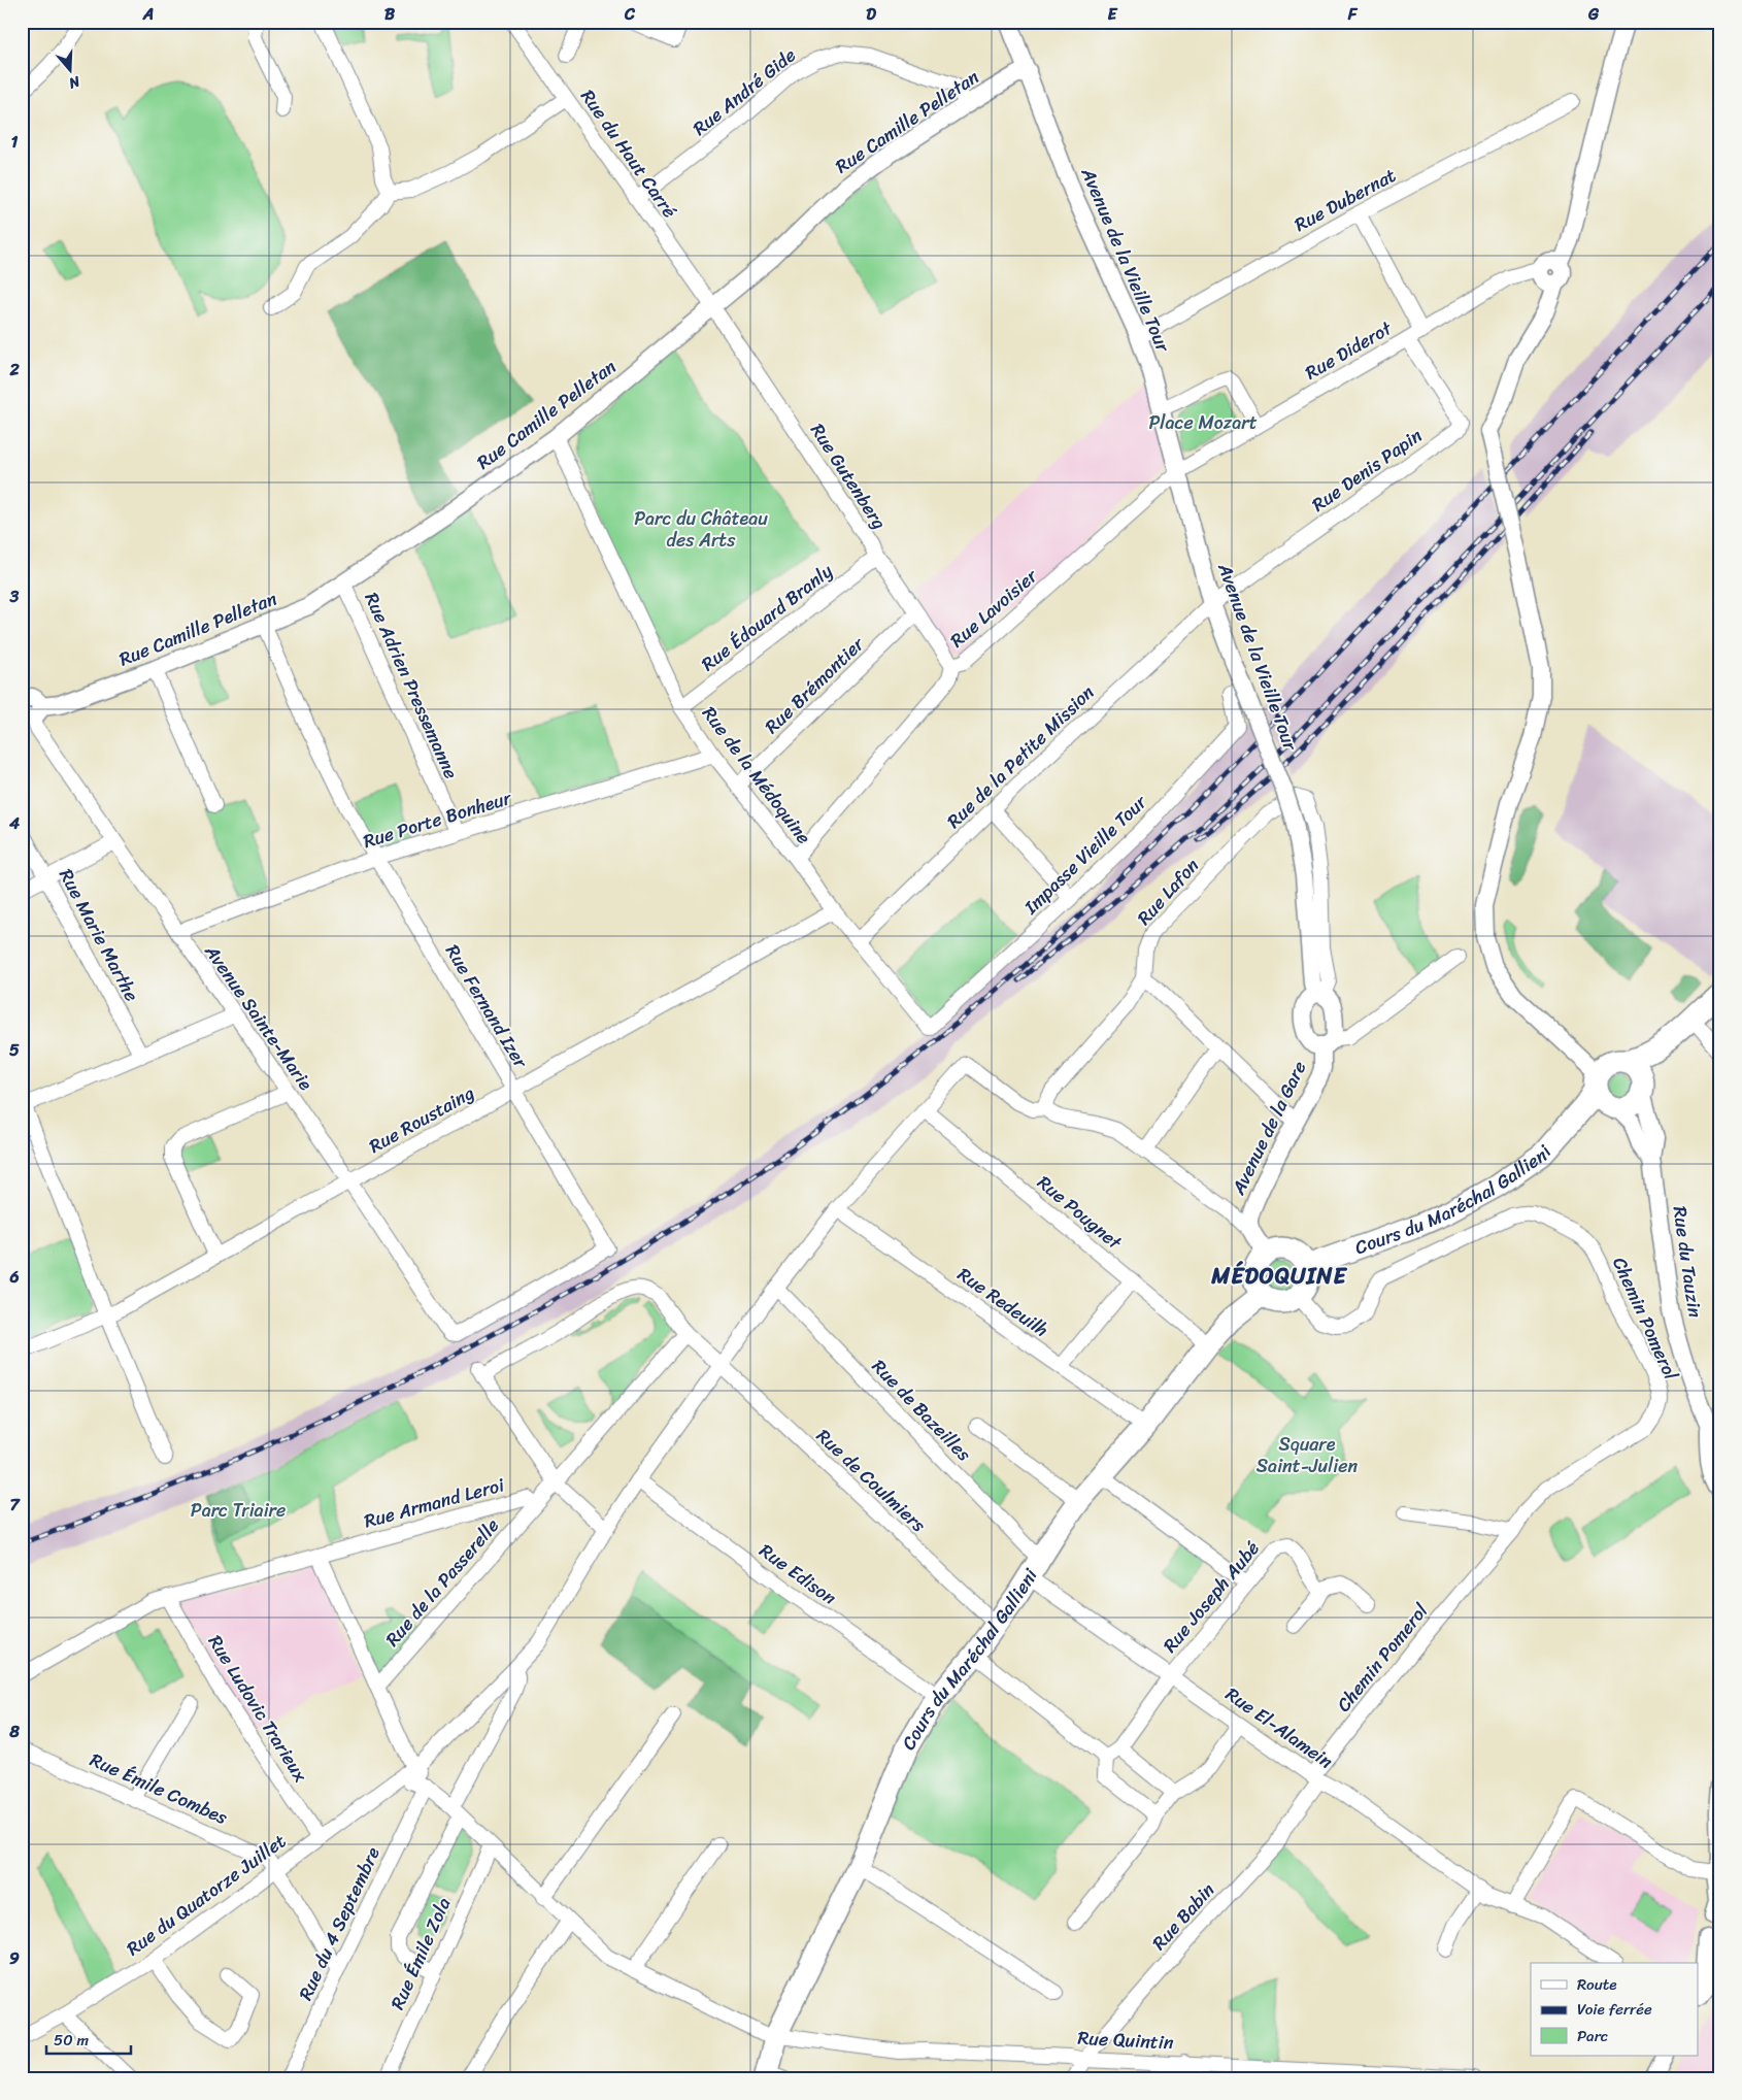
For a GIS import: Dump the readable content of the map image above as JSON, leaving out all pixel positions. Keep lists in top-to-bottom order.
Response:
{
  "streets": {
    "main road": ["Cours du Maréchal Gallieni"],
    "street": [
      "Rue André Gide",
      "Rue Camille Pelletan",
      "Rue du Haut Carré",
      "Rue Dubernat",
      "Avenue de la Vieille Tour",
      "Rue Diderot",
      "Rue Denis Papin",
      "Rue Gutenberg",
      "Rue Lavoisier",
      "Rue Édouard Branly",
      "Rue Adrien Pressemanne",
      "Rue Brémontier",
      "Rue de la Petite Mission",
      "Rue de la Médoquine",
      "Rue Porte Bonheur",
      "Impasse Vieille Tour",
      "Rue Lafon",
      "Rue Marie Marthe",
      "Rue Fernand Izer",
      "Avenue Sainte-Marie",
      "Rue Roustaing",
      "Avenue de la Gare",
      "Rue Pougnet",
      "Rue du Tauzin",
      "Rue Redeuilh",
      "Chemin Pomerol",
      "Rue de Bazeilles",
      "Rue de Coulmiers",
      "Rue Armand Leroi",
      "Rue Edison",
      "Rue de la Passerelle",
      "Rue Joseph Aubé",
      "Rue Ludovic Trarieux",
      "Rue El-Alamein",
      "Rue Émile Combes",
      "Rue du Quatorze Juillet",
      "Rue Babin",
      "Rue du 4 Septembre",
      "Rue Émile Zola",
      "Rue Quintin"
    ]
  },
  "crossings": [
    ["Rue André Gide", "Rue Camille Pelletan"],
    ["Rue André Gide", "Rue du Haut Carré"],
    ["Rue Camille Pelletan", "Rue du Haut Carré"],
    ["Rue Camille Pelletan", "Avenue de la Vieille Tour"],
    ["Rue Camille Pelletan", "Rue Gutenberg"],
    ["Rue Camille Pelletan", "Rue Adrien Pressemanne"],
    ["Rue Camille Pelletan", "Rue de la Médoquine"],
    ["Rue Camille Pelletan", "Rue Fernand Izer"],
    ["Rue Camille Pelletan", "Avenue Sainte-Marie"],
    ["Rue du Haut Carré", "Rue Gutenberg"],
    ["Rue Dubernat", "Avenue de la Vieille Tour"],
    ["Avenue de la Vieille Tour", "Rue Diderot"],
    ["Avenue de la Vieille Tour", "Rue Denis Papin"],
    ["Avenue de la Vieille Tour", "Rue Lavoisier"],
    ["Avenue de la Vieille Tour", "Rue de la Petite Mission"],
    ["Avenue de la Vieille Tour", "Rue Lafon"],
    ["Avenue de la Vieille Tour", "Avenue de la Gare"],
    ["Rue Diderot", "Rue Denis Papin"],
    ["Rue Diderot", "Rue Lavoisier"],
    ["Rue Denis Papin", "Rue de la Petite Mission"],
    ["Rue Gutenberg", "Rue Lavoisier"],
    ["Rue Gutenberg", "Rue Édouard Branly"],
    ["Rue Gutenberg", "Rue Brémontier"],
    ["Rue Lavoisier", "Rue de la Médoquine"],
    ["Rue Édouard Branly", "Rue de la Médoquine"],
    ["Rue Adrien Pressemanne", "Rue Porte Bonheur"],
    ["Rue Brémontier", "Rue de la Médoquine"],
    ["Rue de la Petite Mission", "Rue de la Médoquine"],
    ["Rue de la Médoquine", "Rue Porte Bonheur"],
    ["Rue de la Médoquine", "Impasse Vieille Tour"],
    ["Rue de la Médoquine", "Rue Roustaing"],
    ["Rue Porte Bonheur", "Rue Fernand Izer"],
    ["Rue Porte Bonheur", "Avenue Sainte-Marie"],
    ["Rue Lafon", "Avenue de la Gare"],
    ["Rue Lafon", "Rue du Quatorze Juillet"],
    ["Rue Fernand Izer", "Avenue Sainte-Marie"],
    ["Rue Fernand Izer", "Rue Roustaing"],
    ["Avenue Sainte-Marie", "Rue Roustaing"],
    ["Cours du Maréchal Gallieni", "Rue Pougnet"],
    ["Cours du Maréchal Gallieni", "Rue du Tauzin"],
    ["Cours du Maréchal Gallieni", "Rue Redeuilh"],
    ["Cours du Maréchal Gallieni", "Chemin Pomerol"],
    ["Cours du Maréchal Gallieni", "Rue de Bazeilles"],
    ["Cours du Maréchal Gallieni", "Rue de Coulmiers"],
    ["Cours du Maréchal Gallieni", "Rue Edison"],
    ["Cours du Maréchal Gallieni", "Rue El-Alamein"],
    ["Cours du Maréchal Gallieni", "Rue Quintin"],
    ["Rue Pougnet", "Rue du Quatorze Juillet"],
    ["Rue Redeuilh", "Rue du Quatorze Juillet"],
    ["Chemin Pomerol", "Rue El-Alamein"],
    ["Chemin Pomerol", "Rue Babin"],
    ["Rue de Bazeilles", "Rue El-Alamein"],
    ["Rue de Bazeilles", "Rue du Quatorze Juillet"],
    ["Rue de Coulmiers", "Rue du Quatorze Juillet"],
    ["Rue Armand Leroi", "Rue de la Passerelle"],
    ["Rue Armand Leroi", "Rue Ludovic Trarieux"],
    ["Rue Edison", "Rue du Quatorze Juillet"],
    ["Rue Joseph Aubé", "Rue El-Alamein"],
    ["Rue Ludovic Trarieux", "Rue du Quatorze Juillet"],
    ["Rue El-Alamein", "Rue Babin"],
    ["Rue Émile Combes", "Rue du Quatorze Juillet"],
    ["Rue Babin", "Rue Quintin"]
  ],
  "districts": ["MÉDOQUINE"],
  "parks": [
    "Place Mozart",
    "Parc du Château des Arts",
    "Square Saint-Julien",
    "Parc Triaire"
  ],
  "legend": ["Route", "Voie ferrée", "Parc"],
  "scale_bar": "50 m",
  "north": "bottom",
  "grid": {
    "columns": [
      "A",
      "B",
      "C",
      "D",
      "E",
      "F",
      "G"
    ],
    "rows": [
      "1",
      "2",
      "3",
      "4",
      "5",
      "6",
      "7",
      "8",
      "9"
    ]
  }
}
